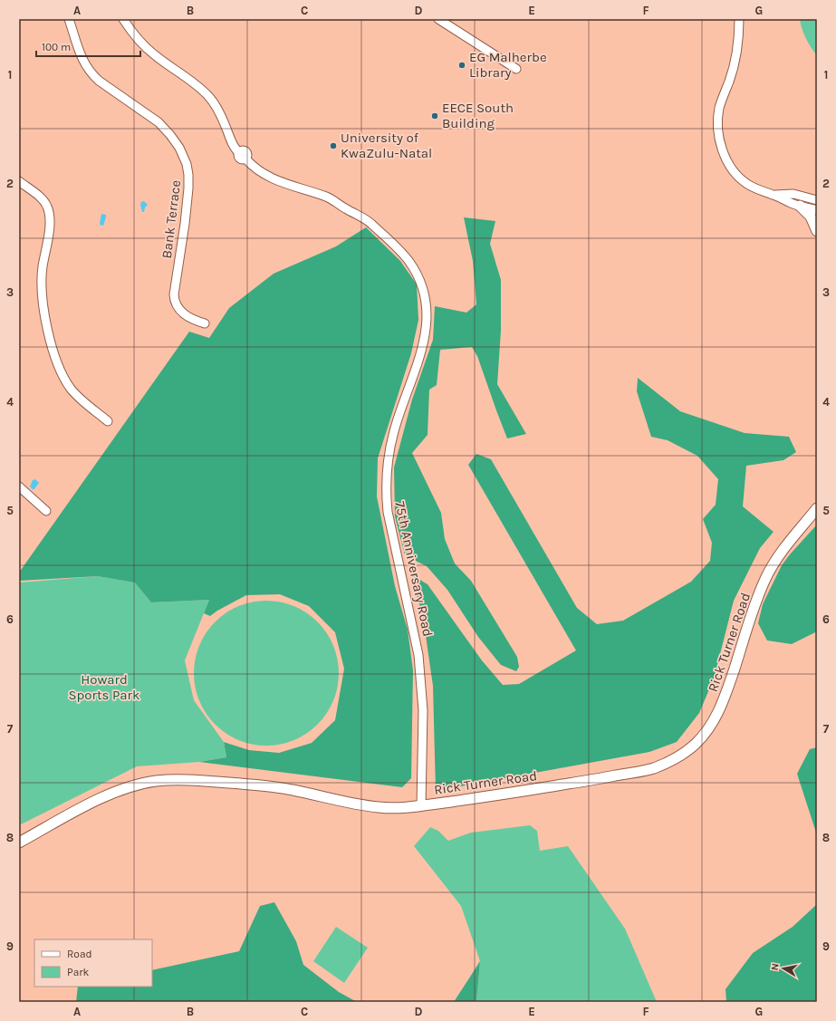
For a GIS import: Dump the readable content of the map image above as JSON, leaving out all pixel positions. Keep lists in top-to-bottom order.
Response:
{
  "streets": {
    "main road": ["Rick Turner Road"],
    "street": ["Bank Terrace", "75th Anniversary Road"]
  },
  "crossings": [
    ["75th Anniversary Road", "Rick Turner Road"]
  ],
  "parks": ["Howard Sports Park"],
  "places": ["EG Malherbe Library", "EECE South Building", "University of KwaZulu-Natal"],
  "legend": ["Road", "Park"],
  "scale_bar": "100 m",
  "north": "left",
  "grid": {
    "columns": [
      "A",
      "B",
      "C",
      "D",
      "E",
      "F",
      "G"
    ],
    "rows": [
      "1",
      "2",
      "3",
      "4",
      "5",
      "6",
      "7",
      "8",
      "9"
    ]
  }
}
